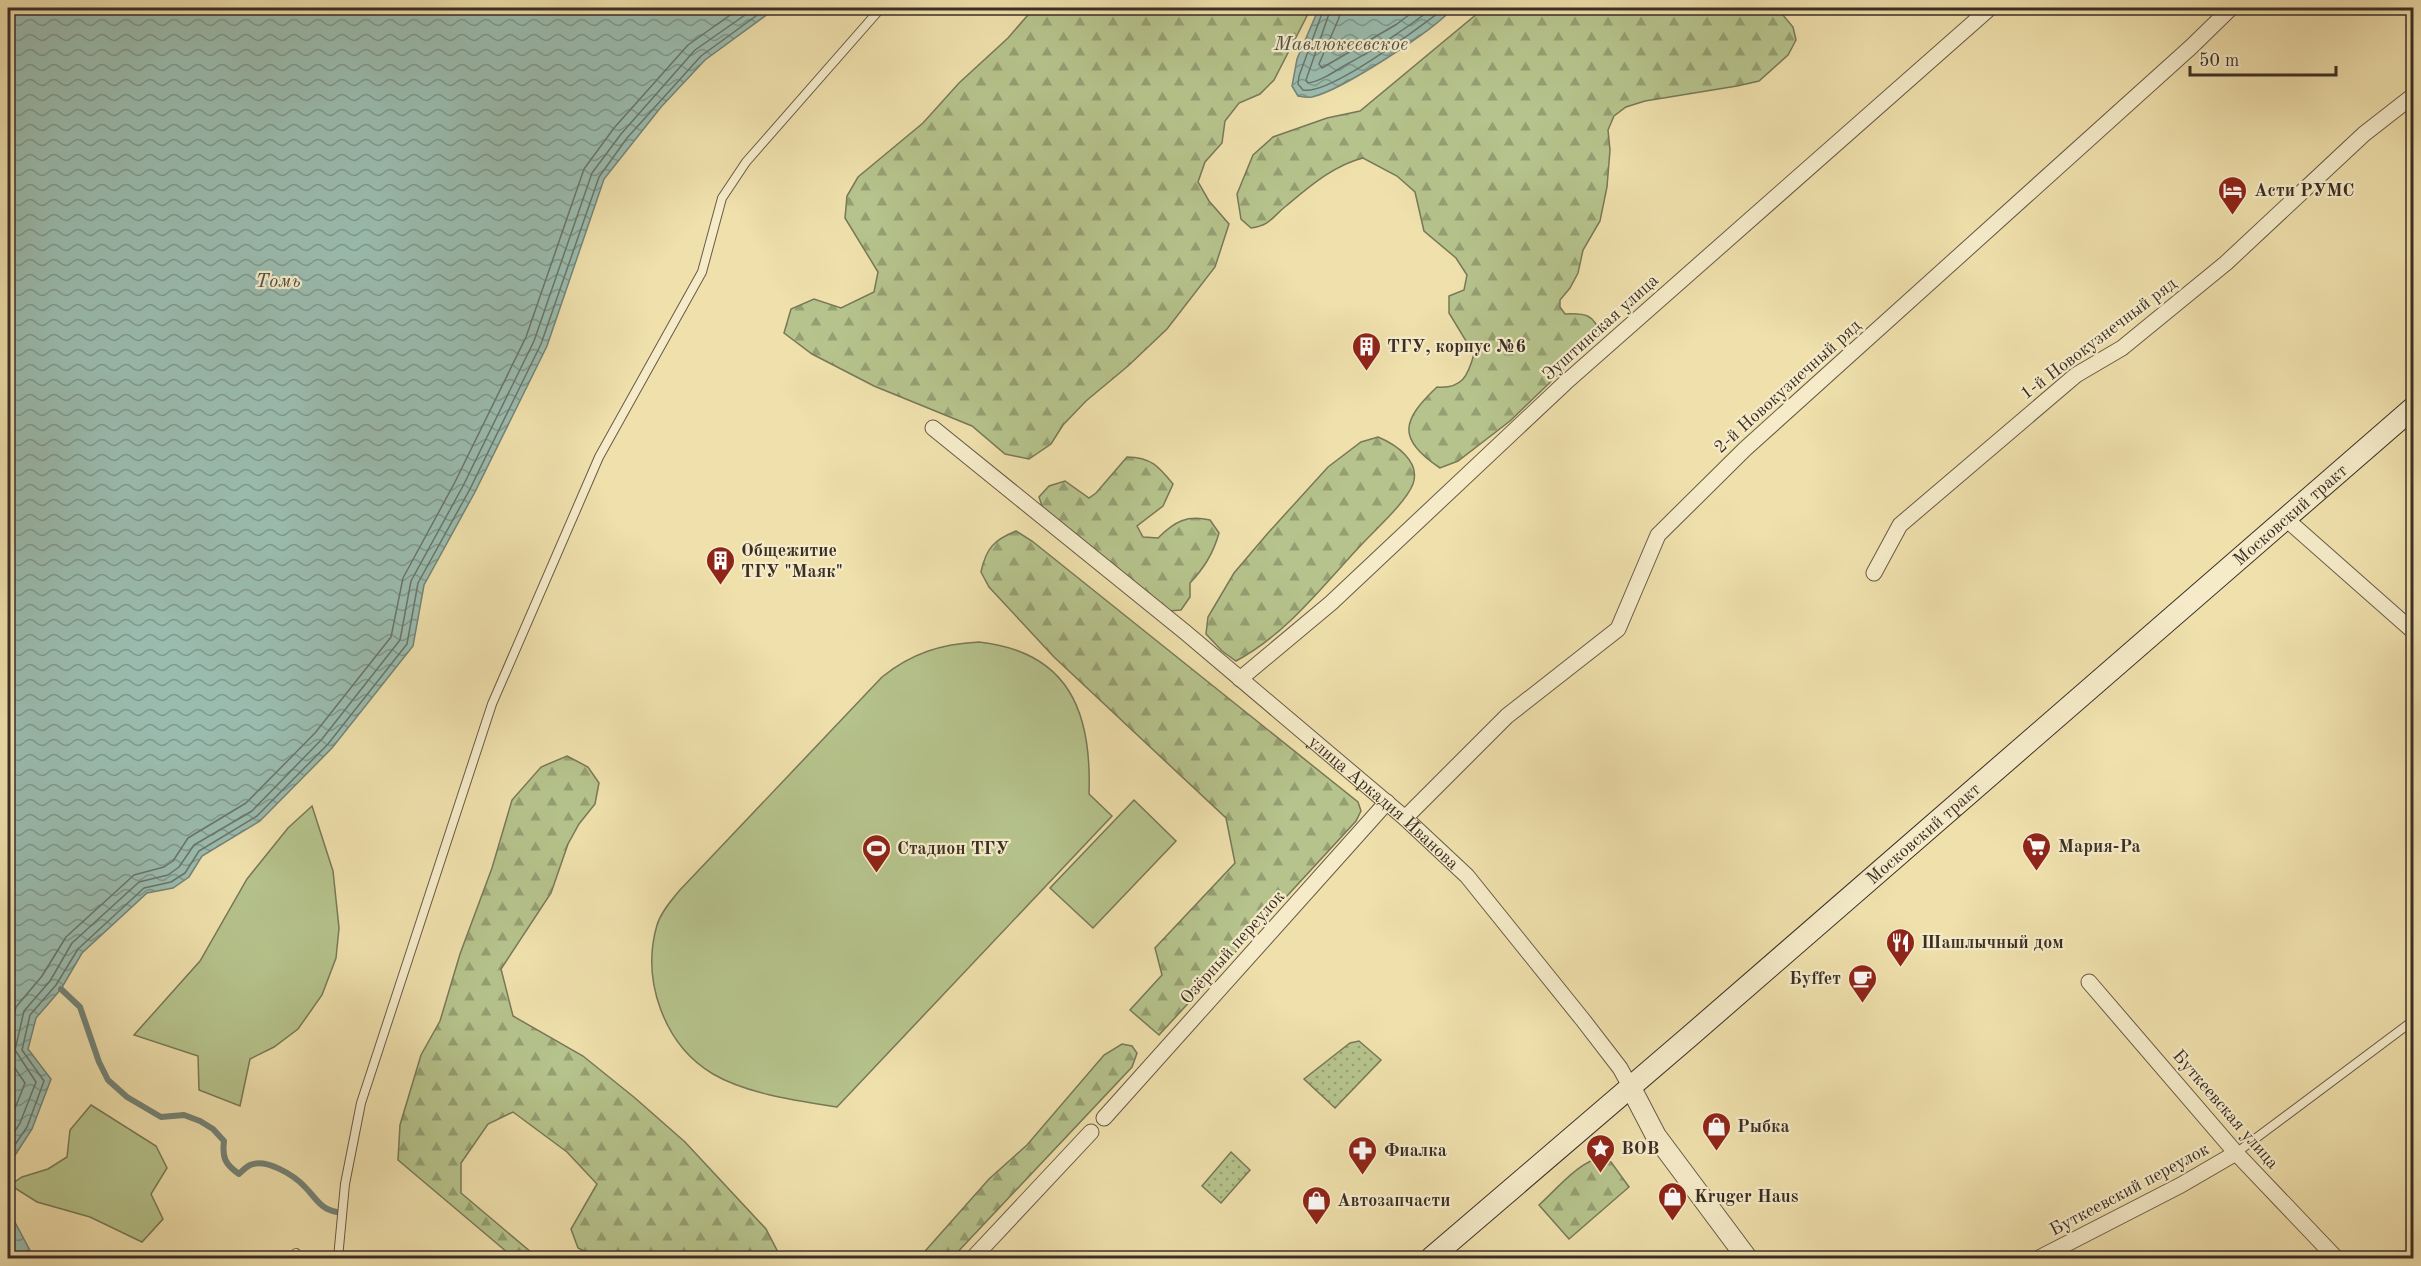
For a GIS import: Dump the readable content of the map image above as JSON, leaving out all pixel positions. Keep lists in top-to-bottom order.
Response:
{
  "streets": {
    "main road": ["Московский тракт"],
    "street": [
      "Эуштинская улица",
      "1-й Новокузнечный ряд",
      "2-й Новокузнечный ряд",
      "улица Аркадия Иванова",
      "Озёрный переулок",
      "Буткеевская улица",
      "Буткеевский переулок"
    ]
  },
  "crossings": [
    ["Эуштинская улица", "улица Аркадия Иванова"],
    ["2-й Новокузнечный ряд", "улица Аркадия Иванова"],
    ["Московский тракт", "улица Аркадия Иванова"],
    ["улица Аркадия Иванова", "Озёрный переулок"],
    ["Буткеевская улица", "Буткеевский переулок"]
  ],
  "water": ["Мавлюкеевское", "Томь"],
  "places": {
    "hotel": ["Асти РУМС"],
    "building": ["ТГУ, корпус №6", "Общежитие ТГУ \"Маяк\""],
    "supermarket": ["Мария-Ра"],
    "sports": ["Стадион ТГУ"],
    "restaurant": ["Шашлычный дом"],
    "cafe": ["Буffет"],
    "shop": ["Рыбка", "Kruger Haus", "Автозапчасти"],
    "place": ["ВОВ"],
    "pharmacy": ["Фиалка"]
  },
  "scale_bar": "50 m"
}
